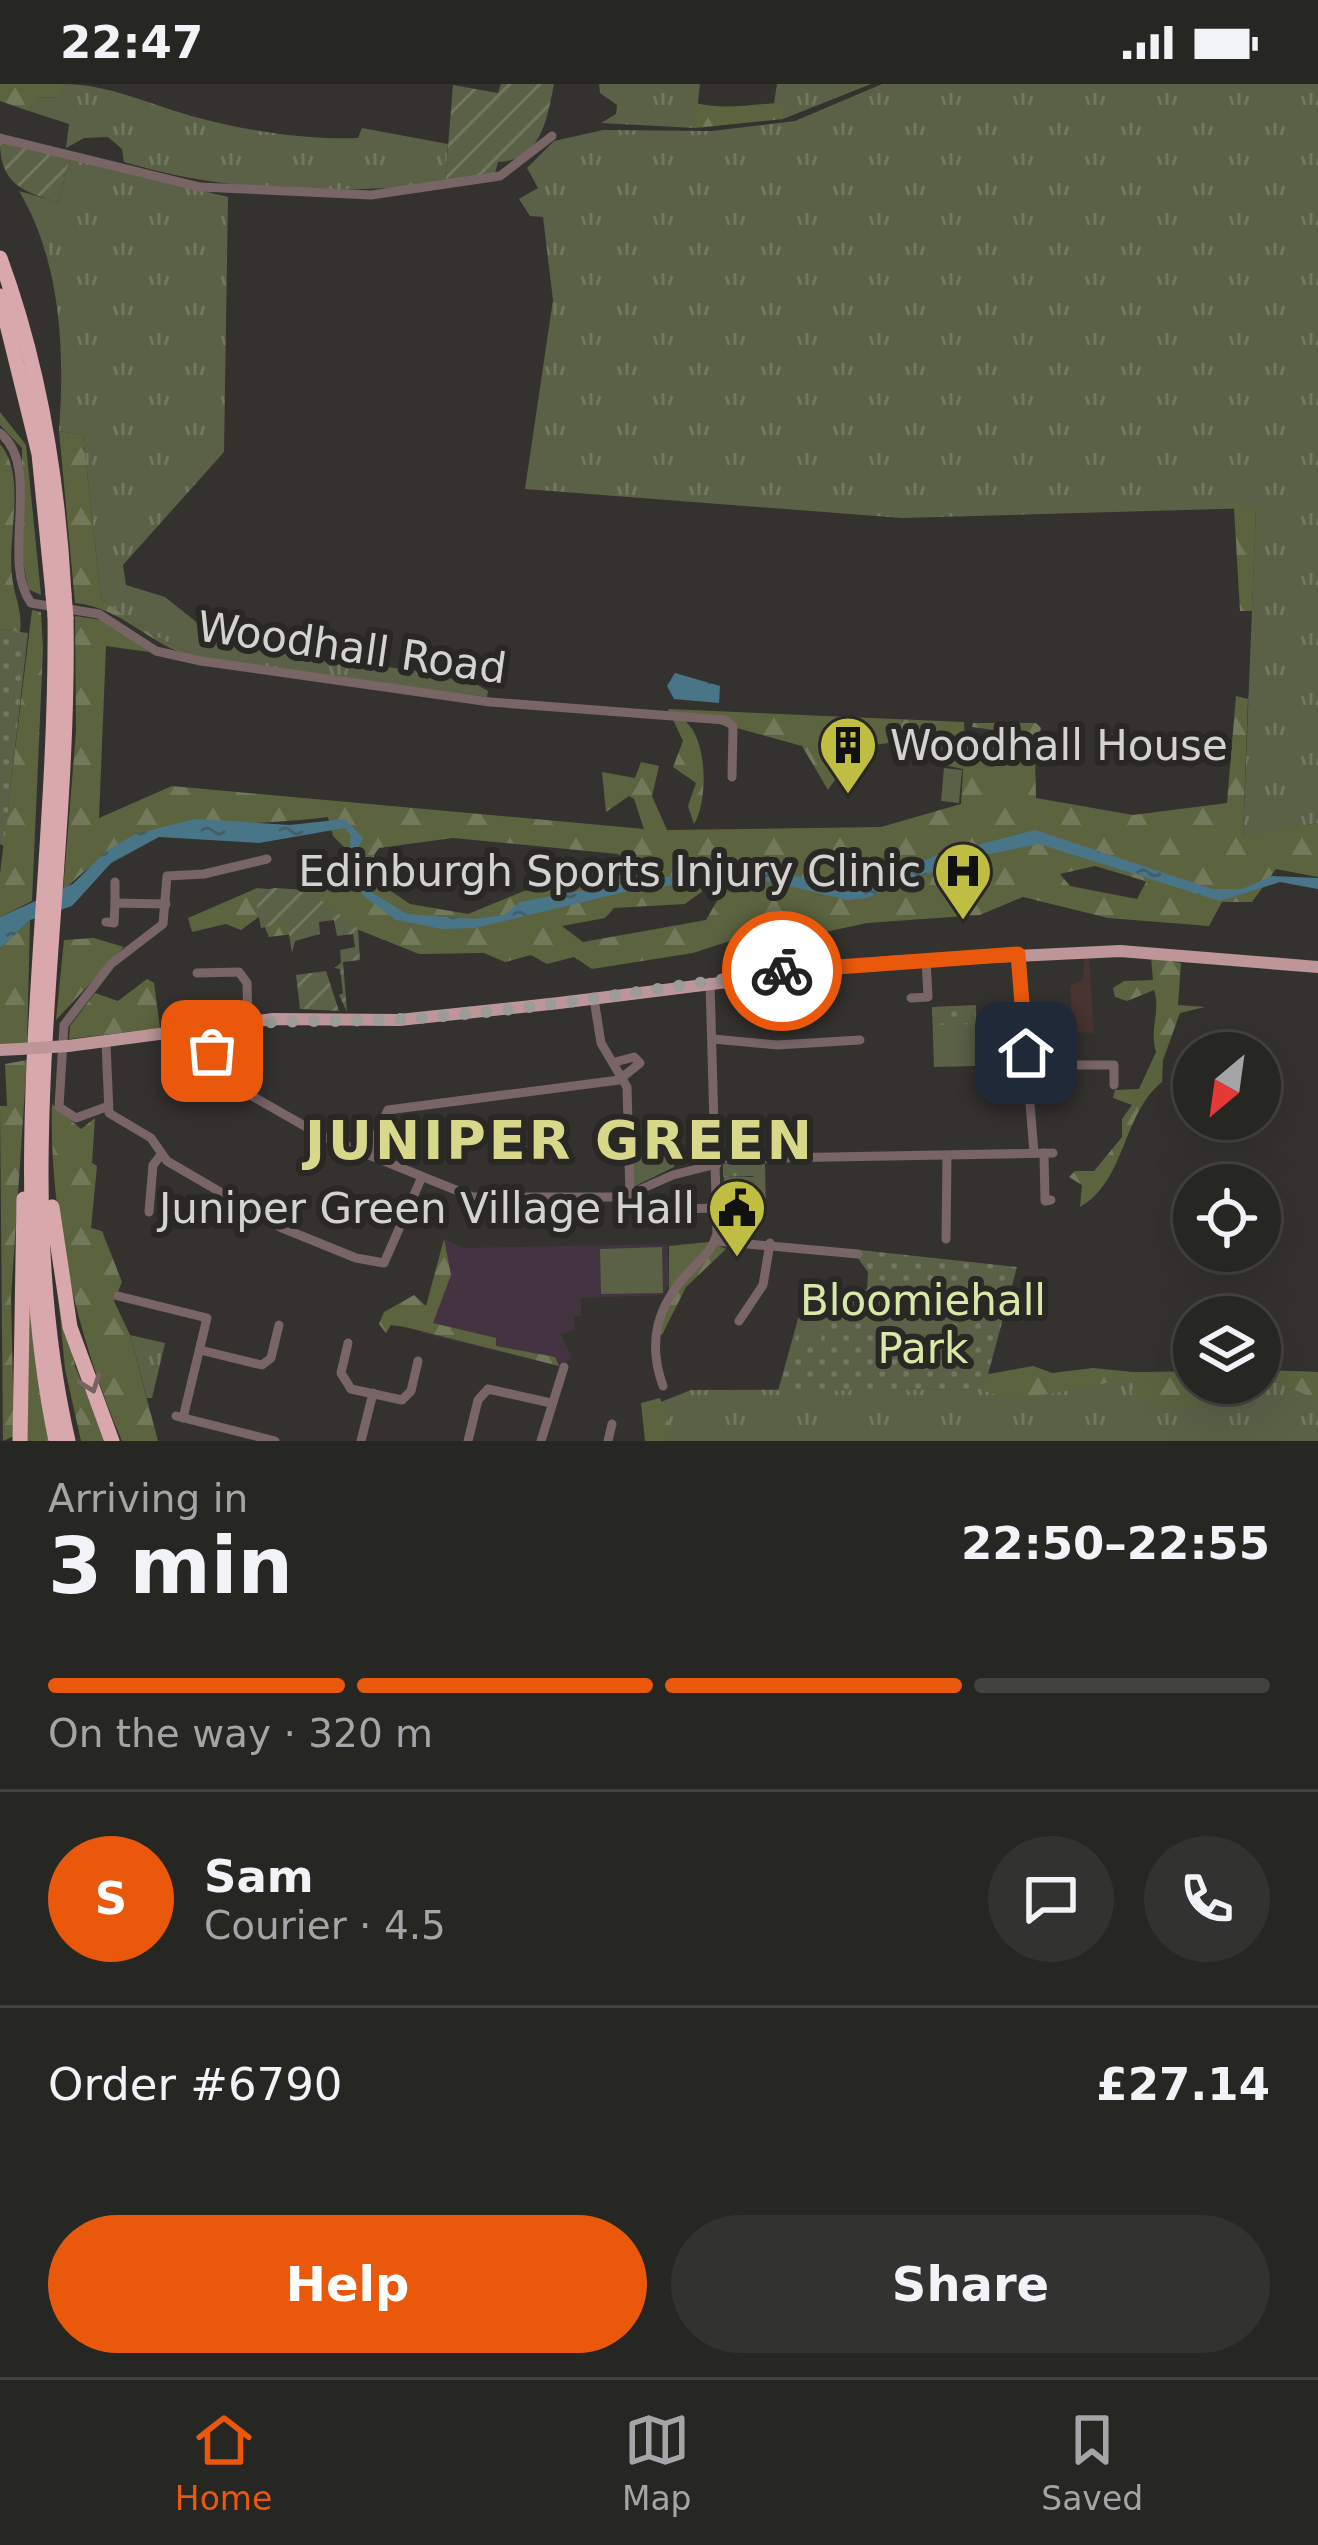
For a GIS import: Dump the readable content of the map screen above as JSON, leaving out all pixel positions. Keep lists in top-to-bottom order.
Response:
{
  "streets": {
    "street": ["Woodhall Road"]
  },
  "districts": ["JUNIPER GREEN"],
  "parks": ["Bloomiehall Park"],
  "places": {
    "building": ["Woodhall House"],
    "hospital": ["Edinburgh Sports Injury Clinic"],
    "public building": ["Juniper Green Village Hall"]
  },
  "north": "bottom left",
  "page": {
    "status": "22:47",
    "heading": ["3 min", "Arriving in", "22:50–22:55"],
    "panel": [
      "Sam",
      "Courier · 4.5",
      "Order #6790",
      "£27.14"
    ],
    "bar": "On the way · 320 m",
    "round": "S",
    "buttons": ["Help", "Share"],
    "tabs": ["Home", "Map", "Saved"]
  }
}
